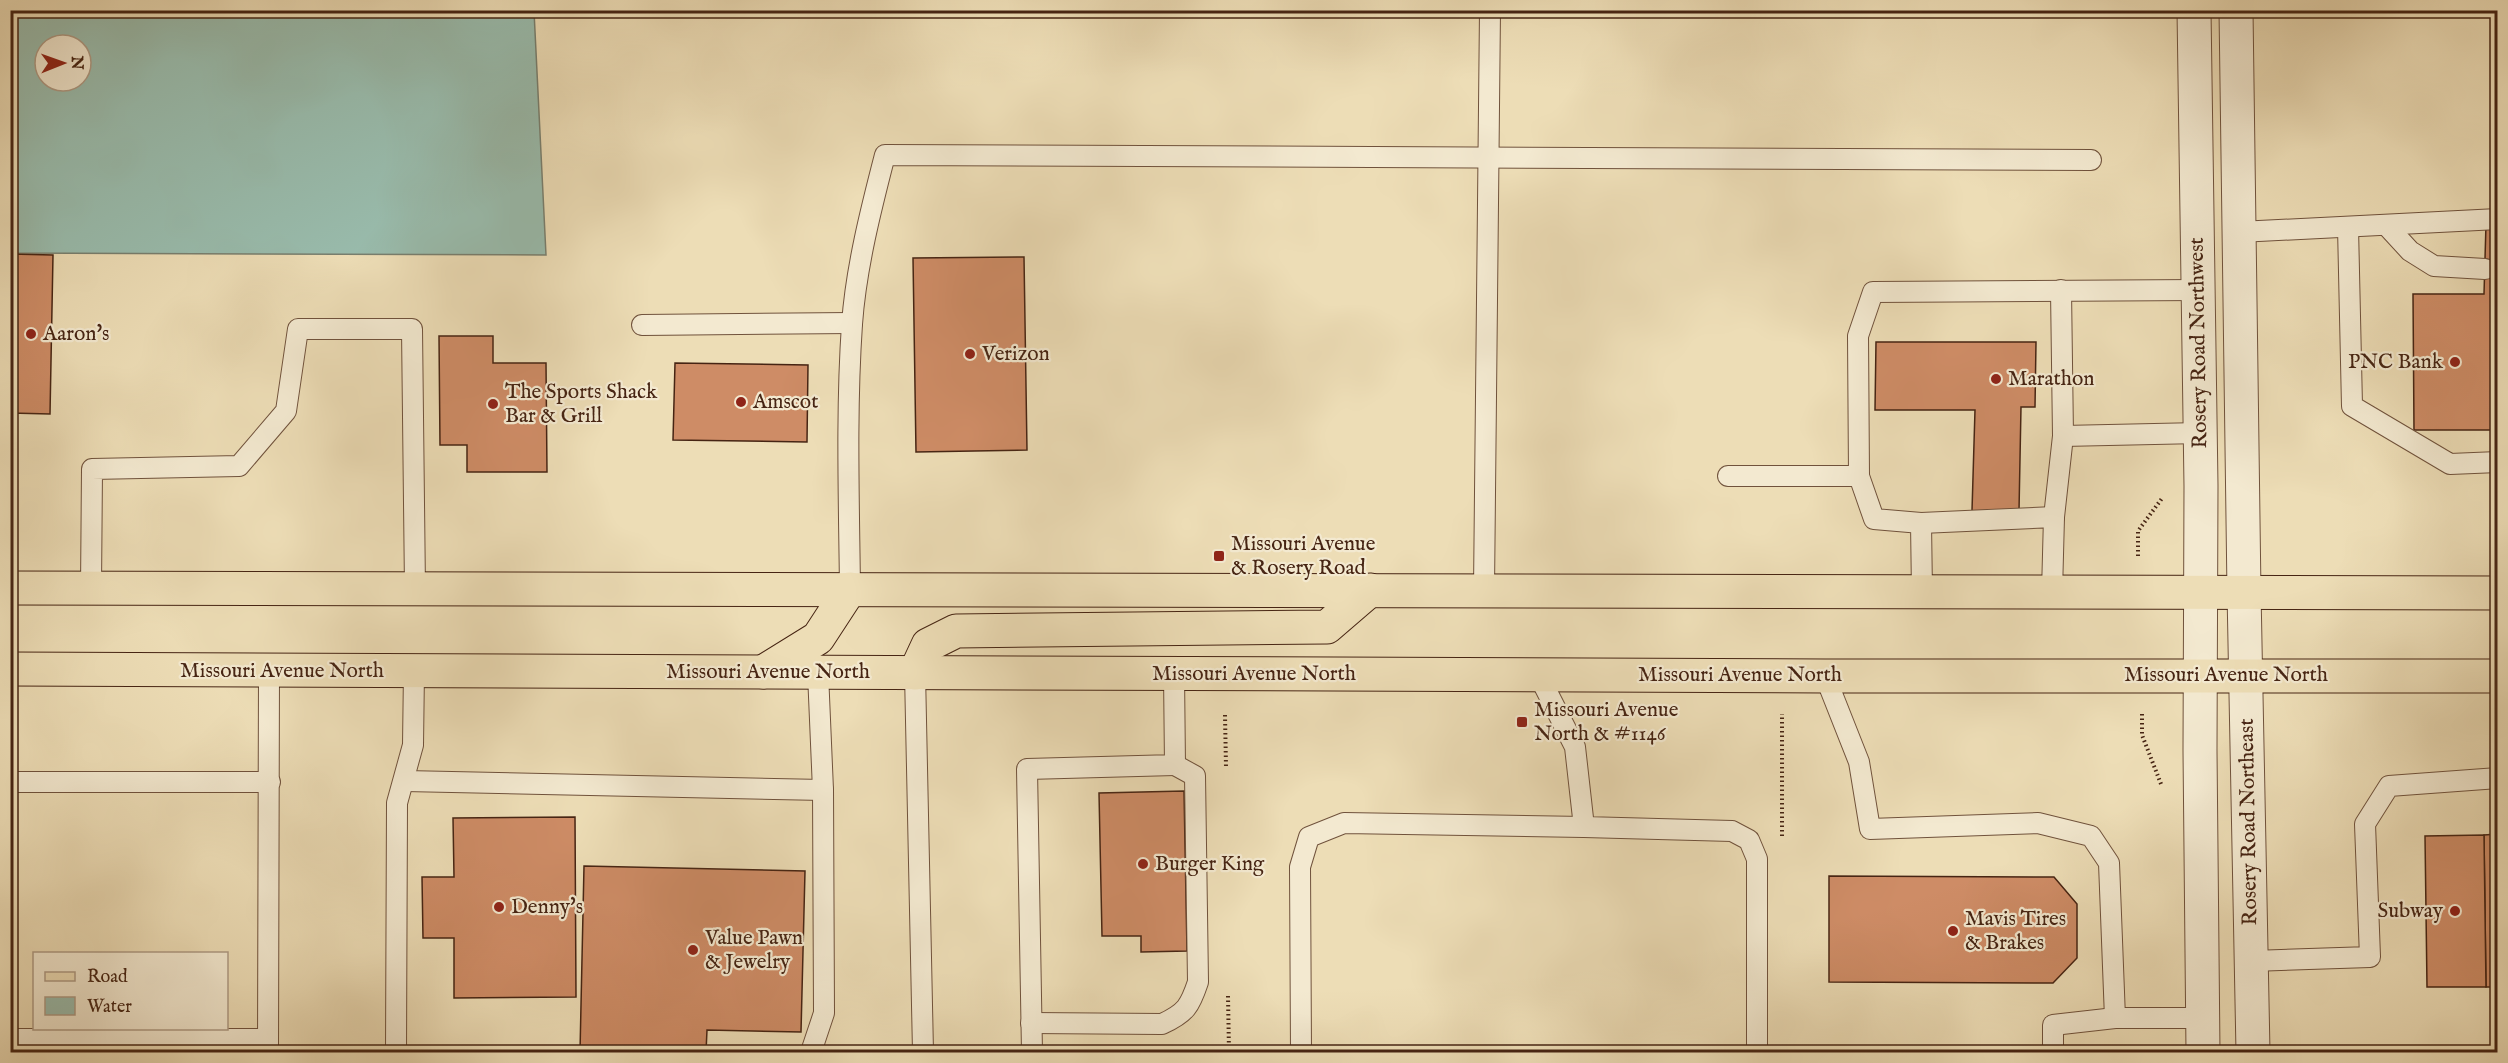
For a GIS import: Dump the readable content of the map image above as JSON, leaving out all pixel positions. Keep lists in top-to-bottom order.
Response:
{
  "streets": {
    "main road": ["Missouri Avenue North"],
    "street": ["Rosery Road Northwest", "Rosery Road Northeast"]
  },
  "crossings": [
    ["Rosery Road Northwest", "Missouri Avenue North"],
    ["Rosery Road Northwest", "Rosery Road Northeast"],
    ["Missouri Avenue North", "Rosery Road Northeast"]
  ],
  "places": {
    "other": [
      "Aaron's",
      "Verizon",
      "PNC Bank",
      "Marathon",
      "Amscot",
      "The Sports Shack Bar & Grill",
      "Burger King",
      "Denny's",
      "Subway",
      "Mavis Tires & Brakes",
      "Value Pawn & Jewelry"
    ],
    "transit": ["Missouri Avenue & Rosery Road", "Missouri Avenue North & #1146"]
  },
  "legend": ["Road", "Water"],
  "north": "right"
}
